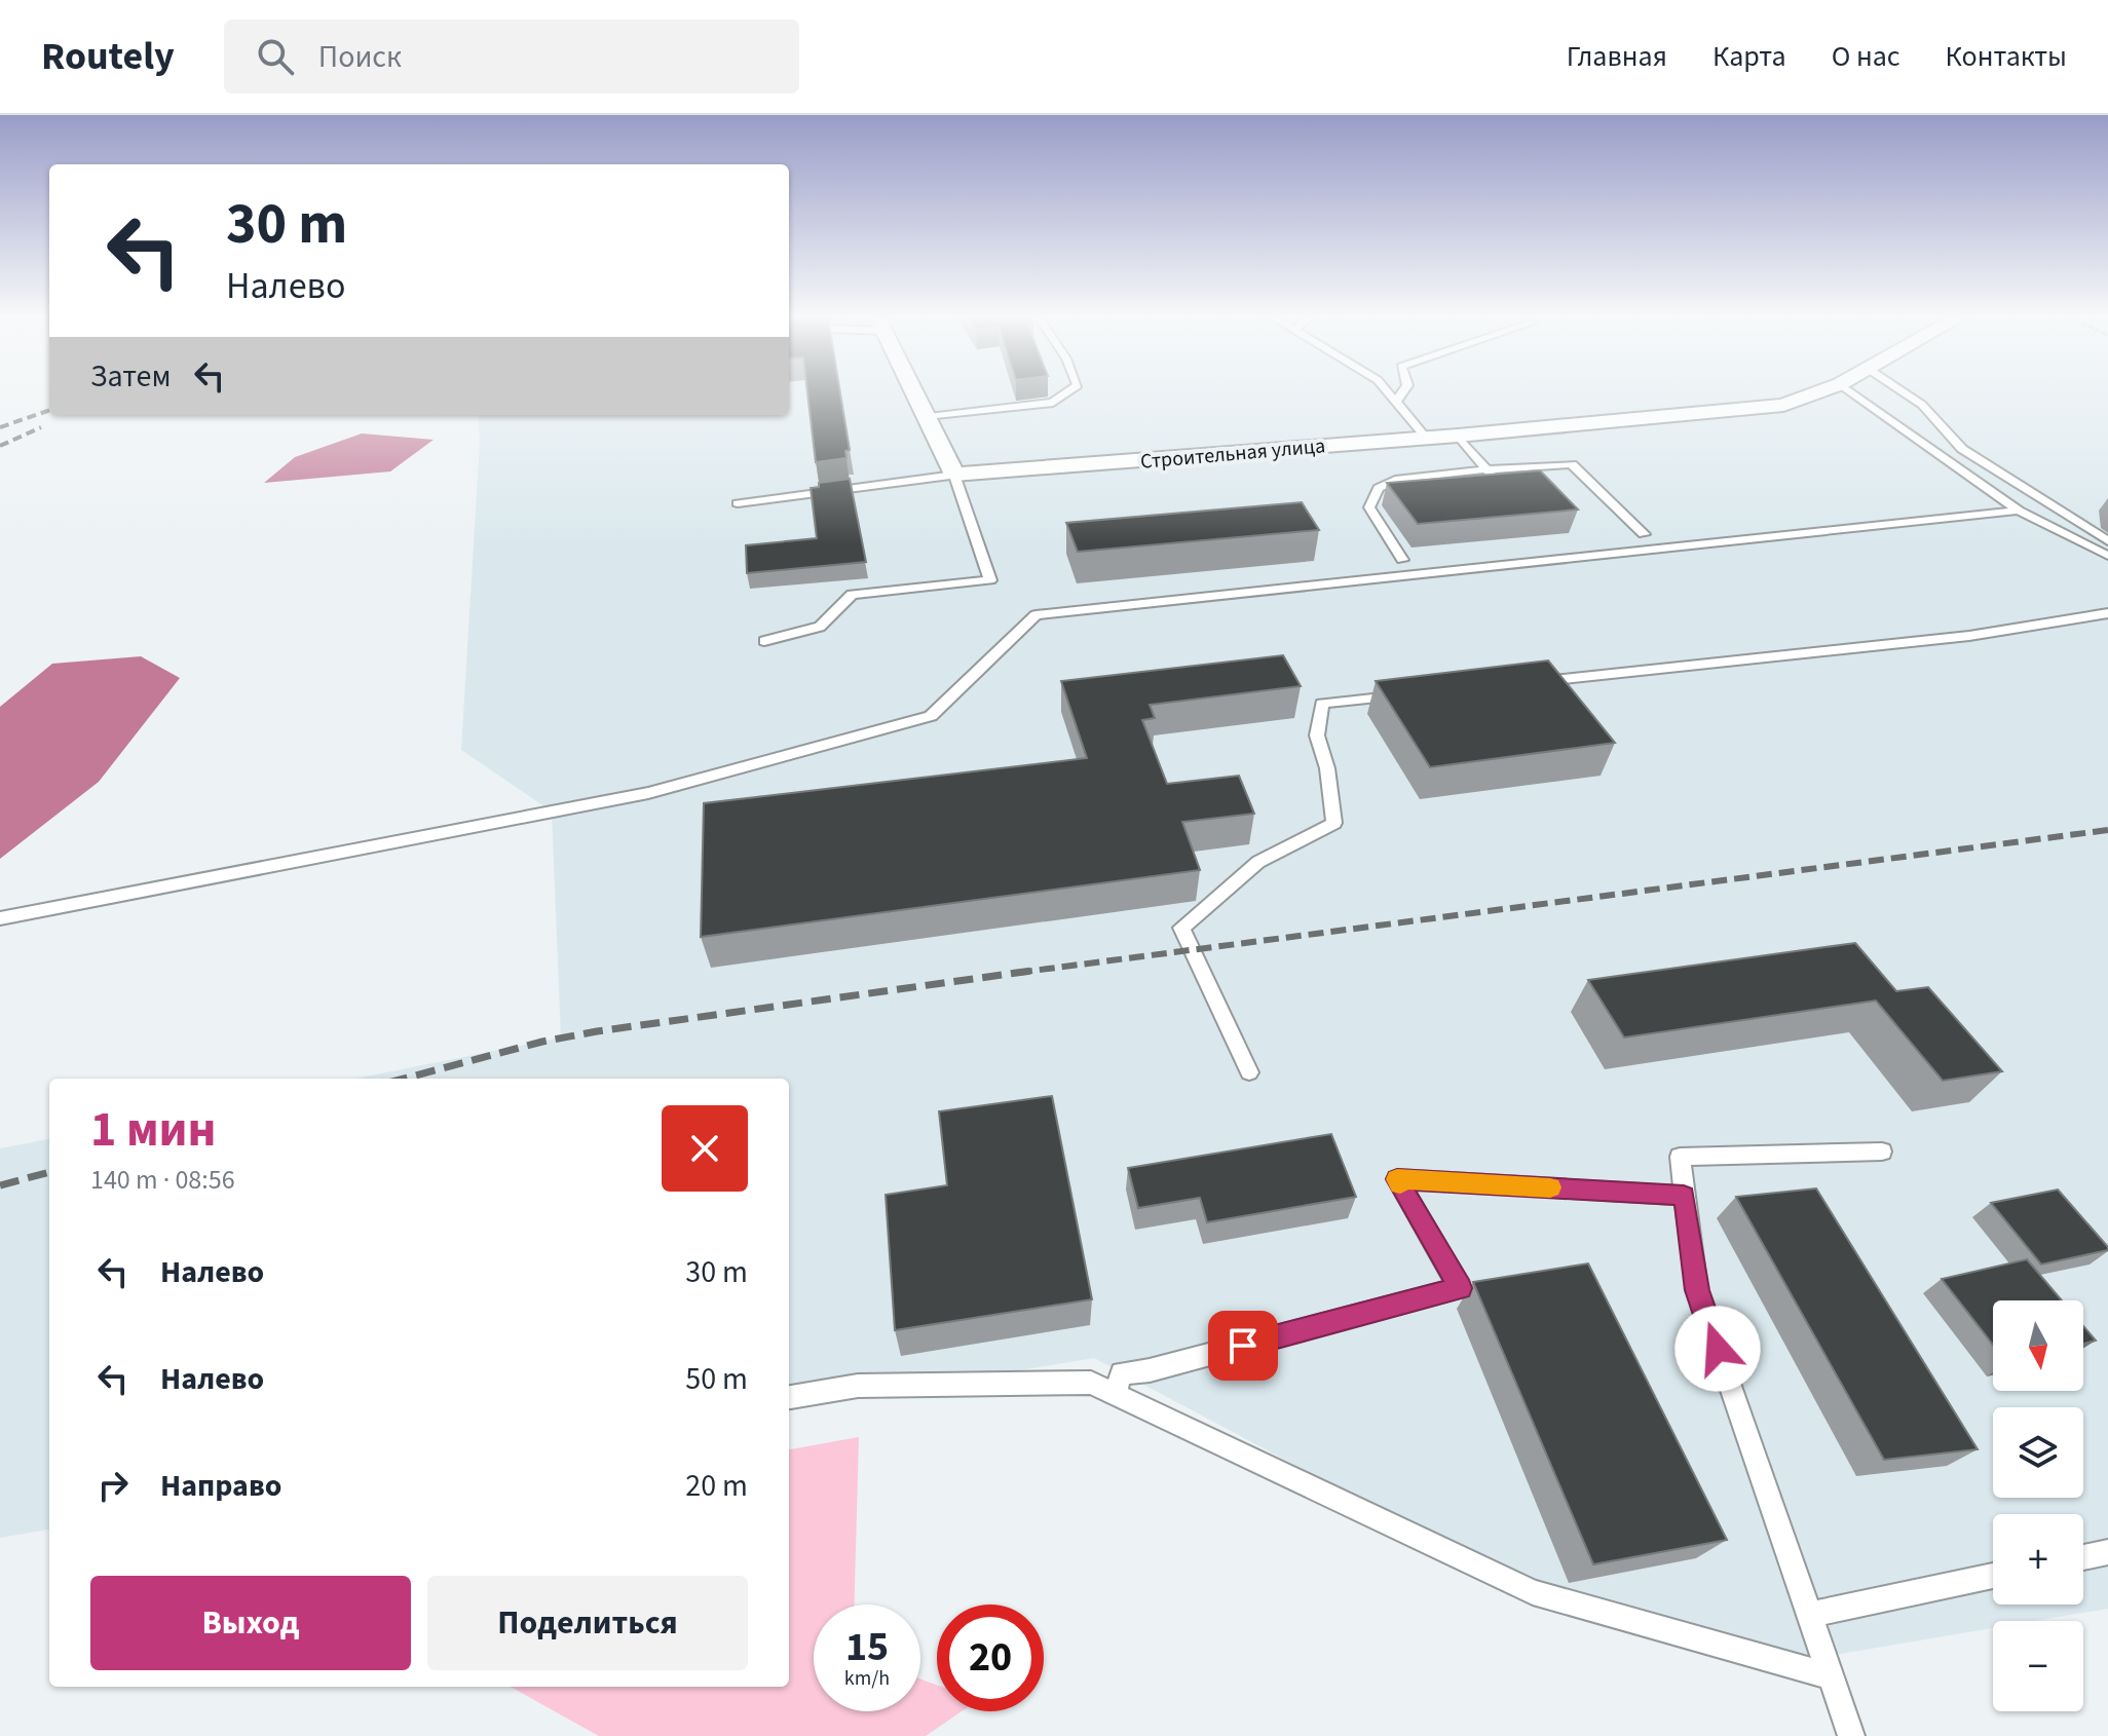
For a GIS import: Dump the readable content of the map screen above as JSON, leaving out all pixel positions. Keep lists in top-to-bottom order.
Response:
{
  "streets": {
    "street": ["Строительная улица"]
  },
  "north": "bottom",
  "page": {
    "header": "Routely",
    "search": "Поиск",
    "nav": [
      "Главная",
      "Карта",
      "О нас",
      "Контакты"
    ],
    "turn": ["30 m", "Налево"],
    "then": "Затем",
    "heading": ["1 мин", "140 m · 08:56"],
    "list": [
      {
        "name": "Налево",
        "value": "30 m"
      },
      {
        "name": "Налево",
        "value": "50 m"
      },
      {
        "name": "Направо",
        "value": "20 m"
      }
    ],
    "map_buttons": ["+", "−"],
    "buttons": ["Выход", "Поделиться"],
    "speed": "15 km/h",
    "limit": "20"
  }
}
